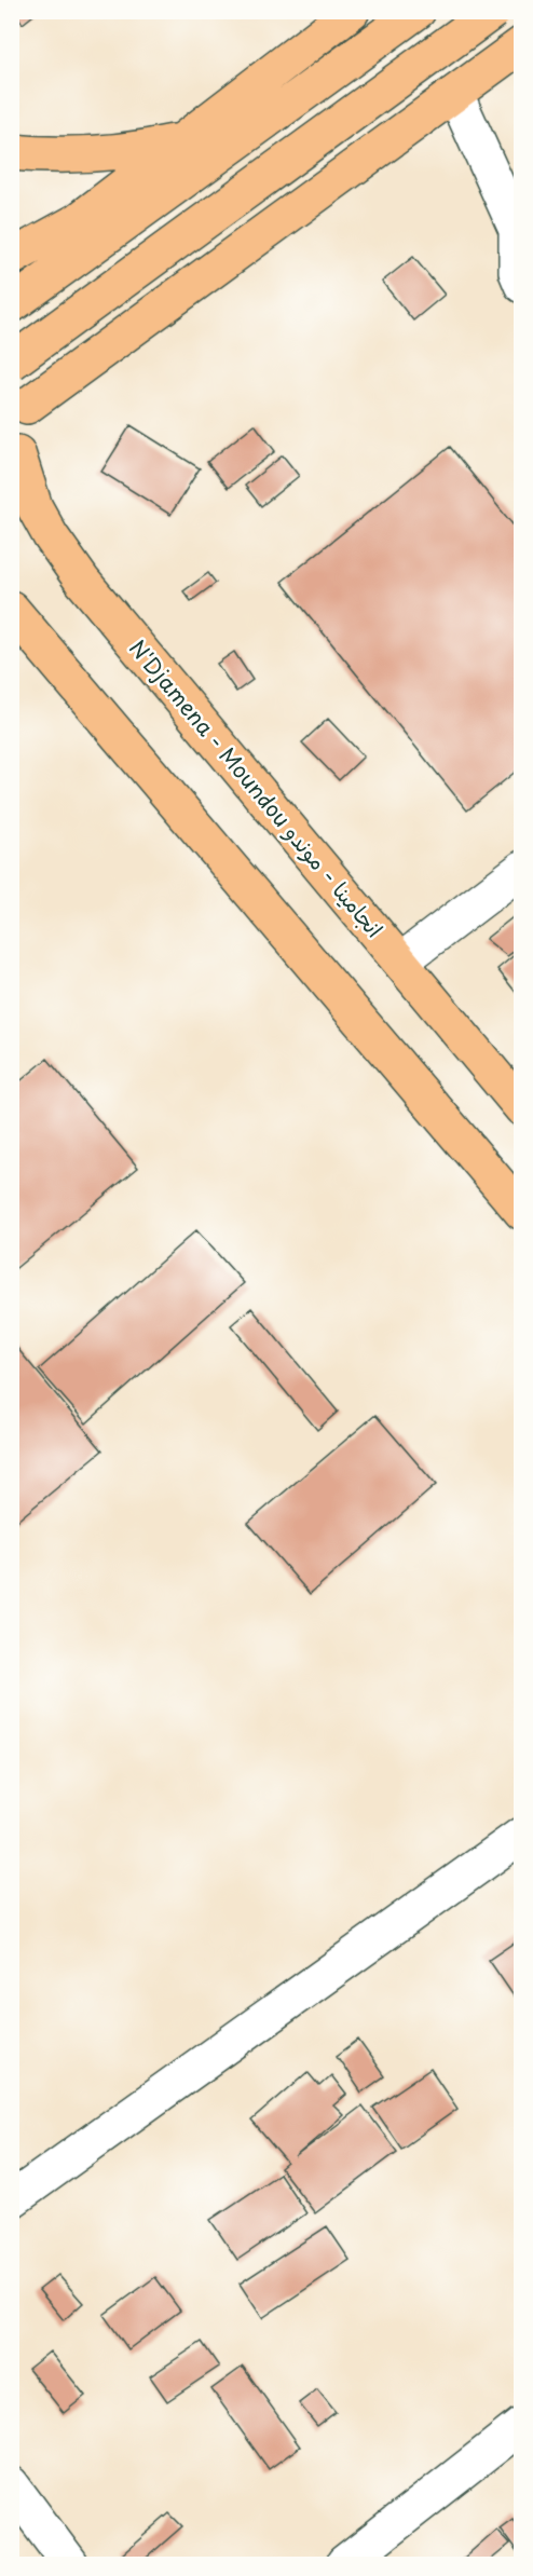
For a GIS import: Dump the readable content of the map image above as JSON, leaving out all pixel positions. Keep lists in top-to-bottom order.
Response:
{
  "streets": {
    "main road": ["N'Djamena - Moundou انجامينا - موندو"]
  }
}
